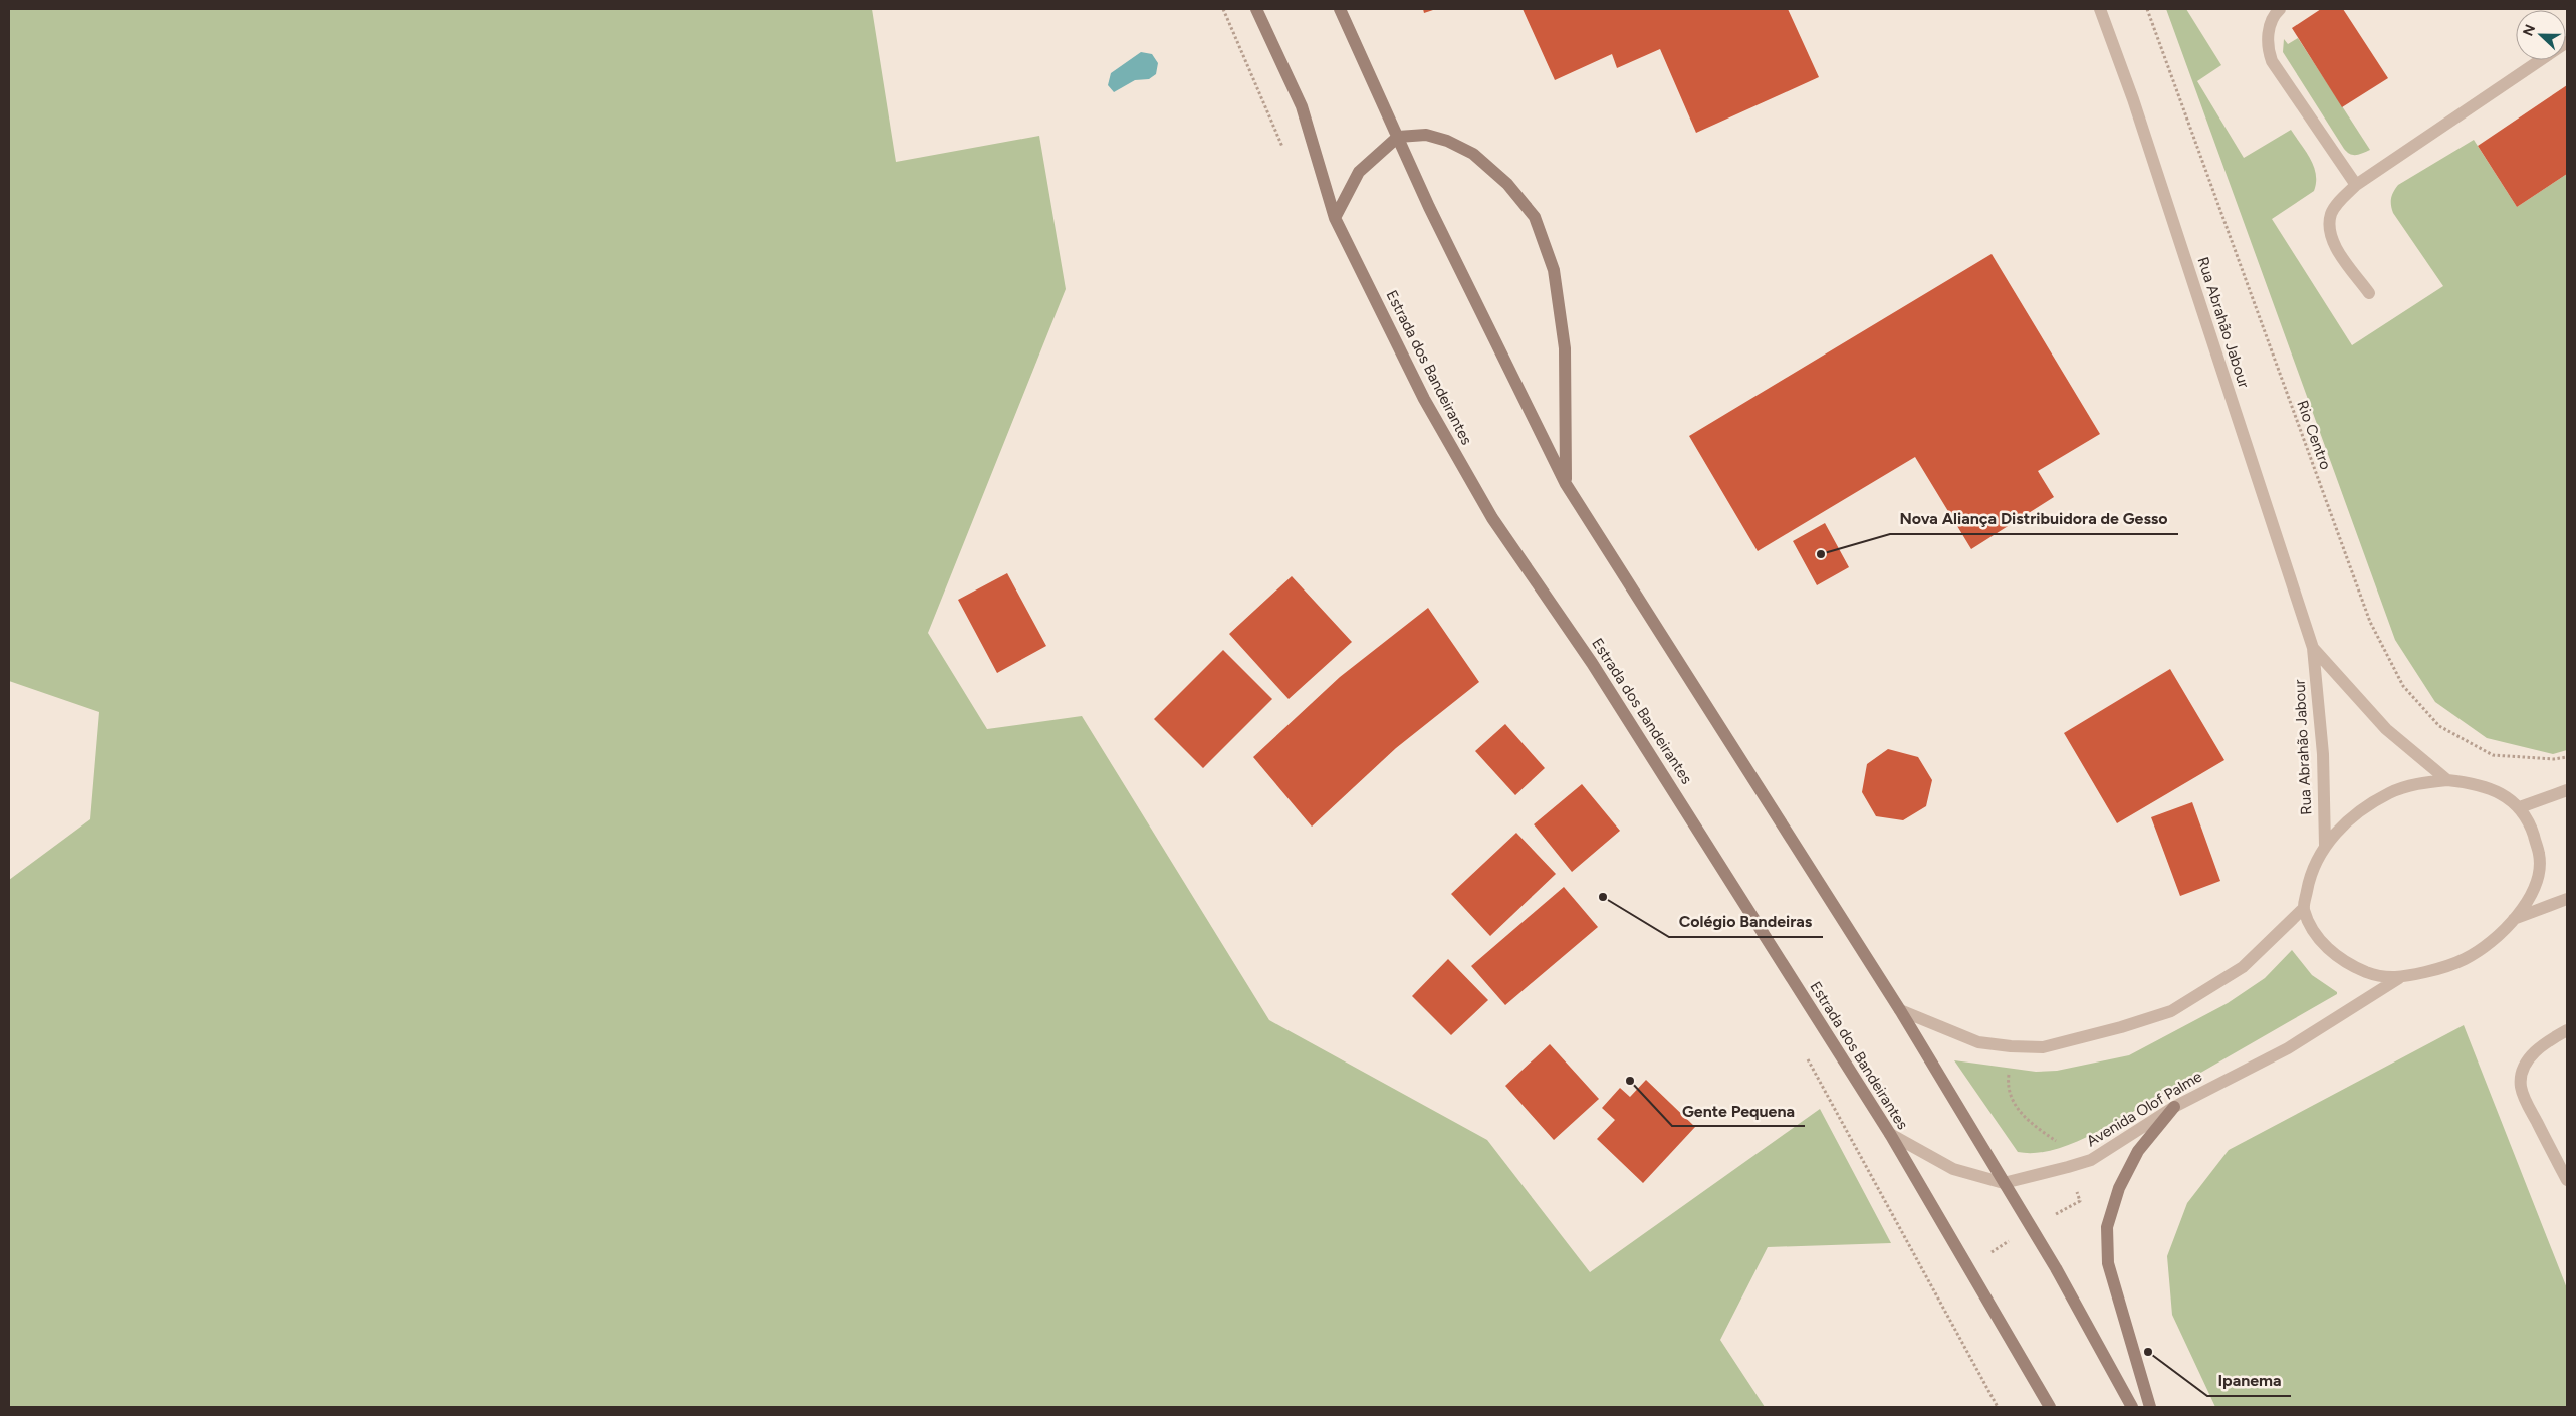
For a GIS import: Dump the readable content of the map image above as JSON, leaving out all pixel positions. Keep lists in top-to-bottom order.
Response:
{
  "streets": {
    "main road": ["Estrada dos Bandeirantes"],
    "street": ["Rua Abrahão Jabour", "Avenida Olof Palme"],
    "path": ["Rio Centro"]
  },
  "places": [
    "Nova Aliança Distribuidora de Gesso",
    "Colégio Bandeiras",
    "Gente Pequena",
    "Ipanema"
  ],
  "north": "left"
}
